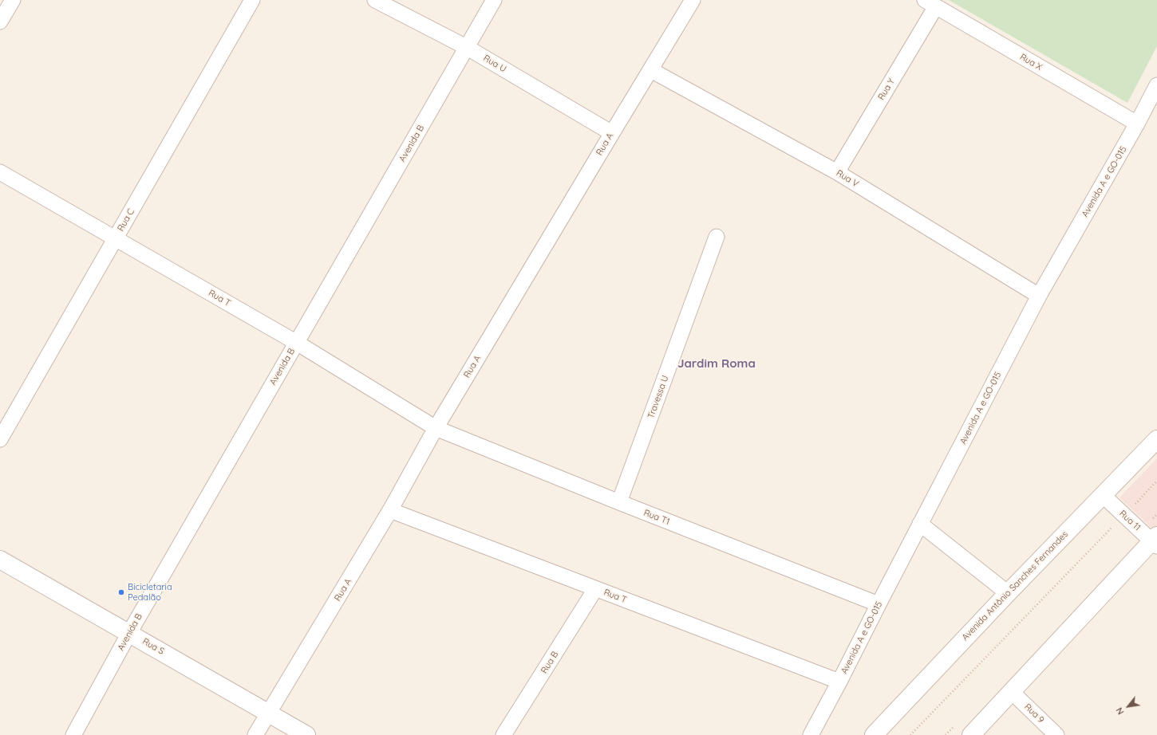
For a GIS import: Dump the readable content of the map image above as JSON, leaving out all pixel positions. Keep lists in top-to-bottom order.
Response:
{
  "streets": {
    "main road": ["Avenida Antônio Sanches Fernandes", "Rua S"],
    "street": [
      "Rua X",
      "Rua U",
      "Rua Y",
      "Avenida B",
      "Rua A",
      "Rua V",
      "Avenida A e GO-015",
      "Rua C",
      "Rua T",
      "Travessa U",
      "Rua T1",
      "Rua 11",
      "Rua B",
      "Rua 9"
    ]
  },
  "crossings": [
    ["Rua X", "Rua Y"],
    ["Rua X", "Avenida A e GO-015"],
    ["Rua U", "Avenida B"],
    ["Rua U", "Rua A"],
    ["Rua Y", "Rua V"],
    ["Avenida B", "Rua T"],
    ["Avenida B", "Rua S"],
    ["Rua A", "Rua V"],
    ["Rua A", "Rua T"],
    ["Rua A", "Rua T1"],
    ["Rua A", "Rua S"],
    ["Rua V", "Avenida A e GO-015"],
    ["Avenida A e GO-015", "Rua T"],
    ["Avenida A e GO-015", "Rua T1"],
    ["Rua C", "Rua T"],
    ["Rua T", "Rua T1"],
    ["Rua T", "Rua B"],
    ["Travessa U", "Rua T1"],
    ["Rua 11", "Avenida Antônio Sanches Fernandes"]
  ],
  "districts": ["Jardim Roma"],
  "places": ["Bicicletaria Pedalão"],
  "north": "bottom left"
}
